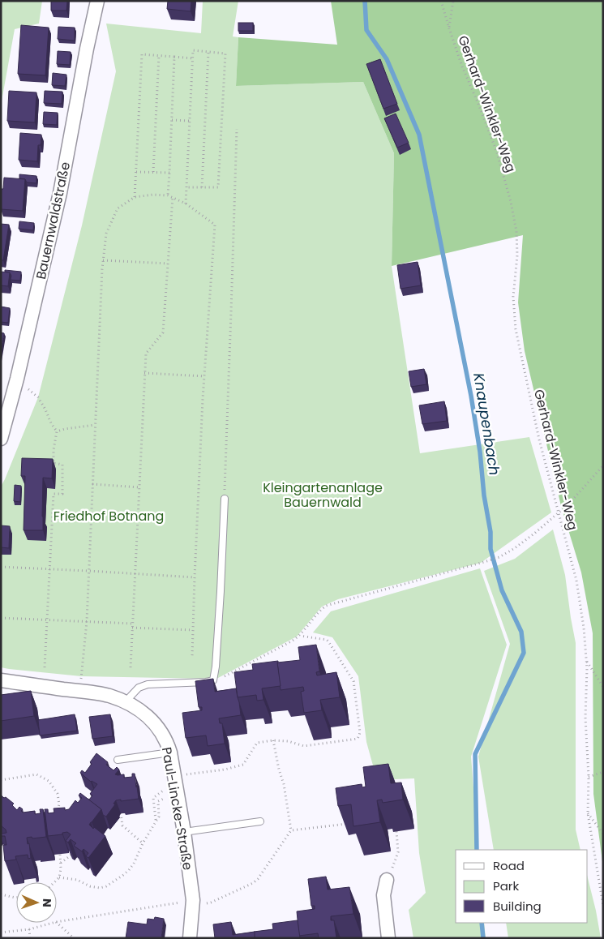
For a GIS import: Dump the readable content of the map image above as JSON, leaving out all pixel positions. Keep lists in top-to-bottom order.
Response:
{
  "streets": {
    "street": ["Bauernwaldstraße", "Paul-Lincke-Straße"],
    "path": ["Gerhard-Winkler-Weg"]
  },
  "water": ["Knaupenbach"],
  "parks": ["Kleingartenanlage Bauernwald", "Friedhof Botnang"],
  "legend": ["Road", "Park", "Building"],
  "north": "right"
}
